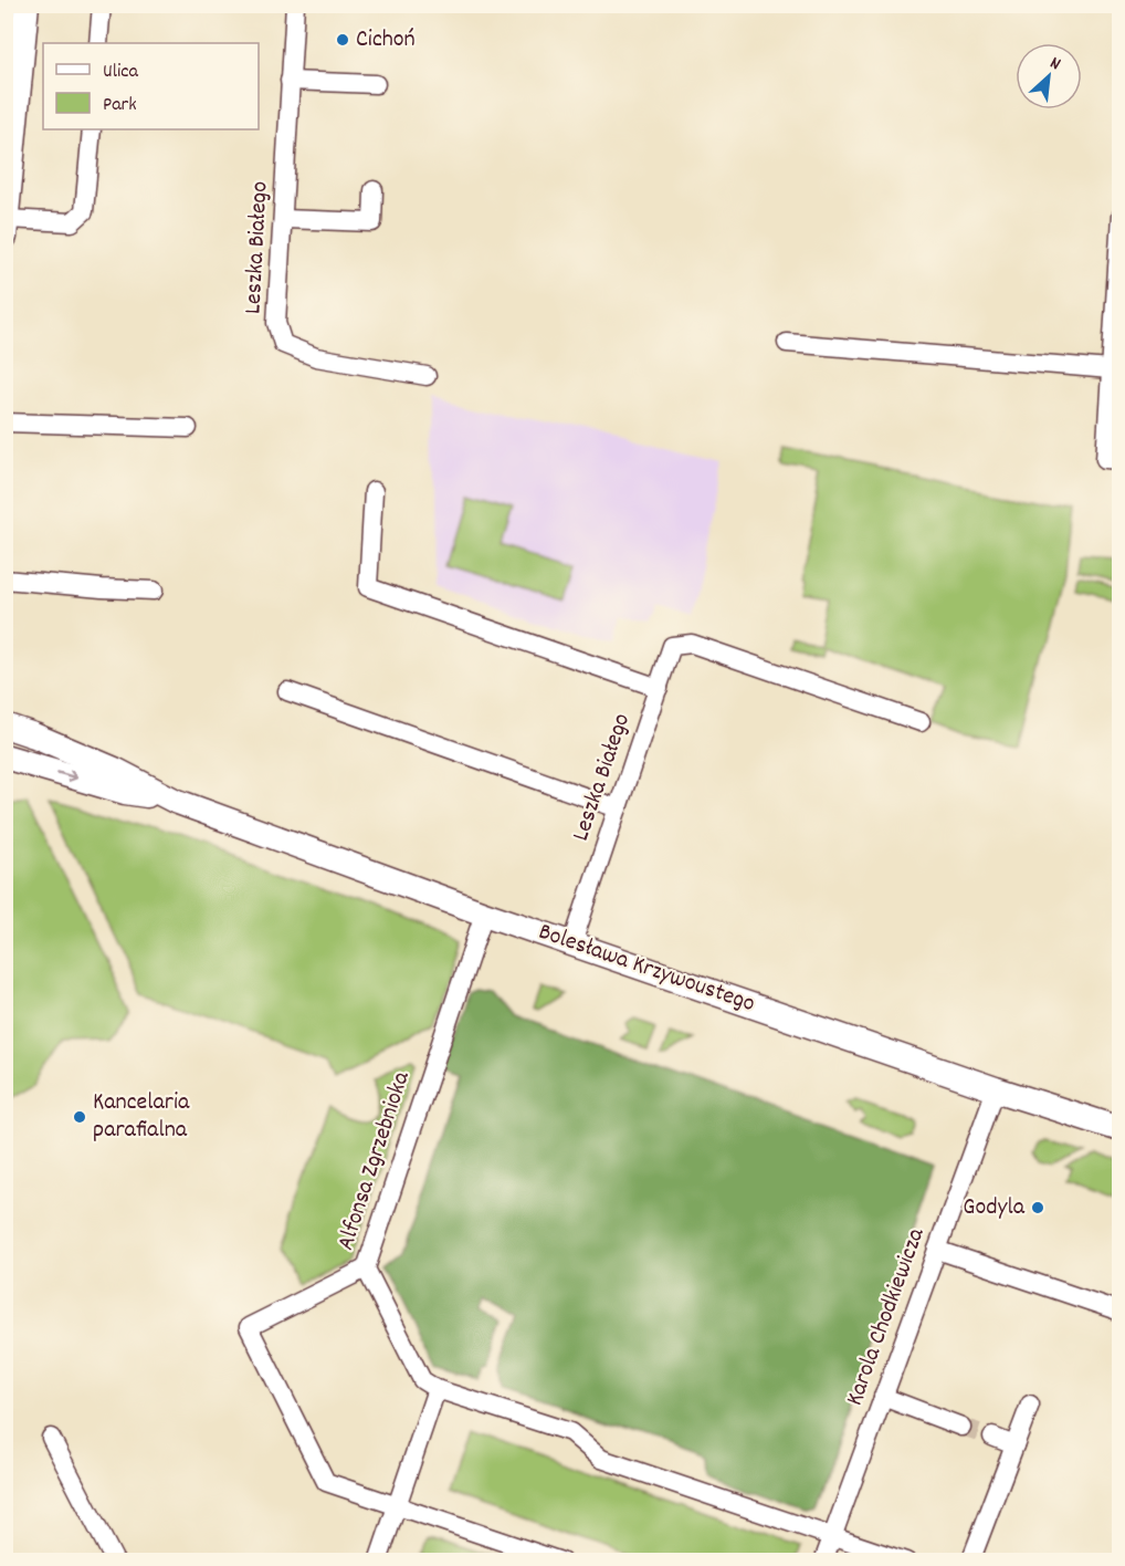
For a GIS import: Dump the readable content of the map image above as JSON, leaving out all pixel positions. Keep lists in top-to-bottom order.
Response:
{
  "streets": {
    "street": [
      "Leszka Białego",
      "Bolesława Krzywoustego",
      "Alfonsa Zgrzebnioka",
      "Karola Chodkiewicza"
    ]
  },
  "crossings": [
    ["Leszka Białego", "Bolesława Krzywoustego"],
    ["Bolesława Krzywoustego", "Alfonsa Zgrzebnioka"],
    ["Bolesława Krzywoustego", "Karola Chodkiewicza"]
  ],
  "places": ["Cichoń", "Kancelaria parafialna", "Godyla"],
  "legend": ["Ulica", "Park"],
  "north": "top right"
}
